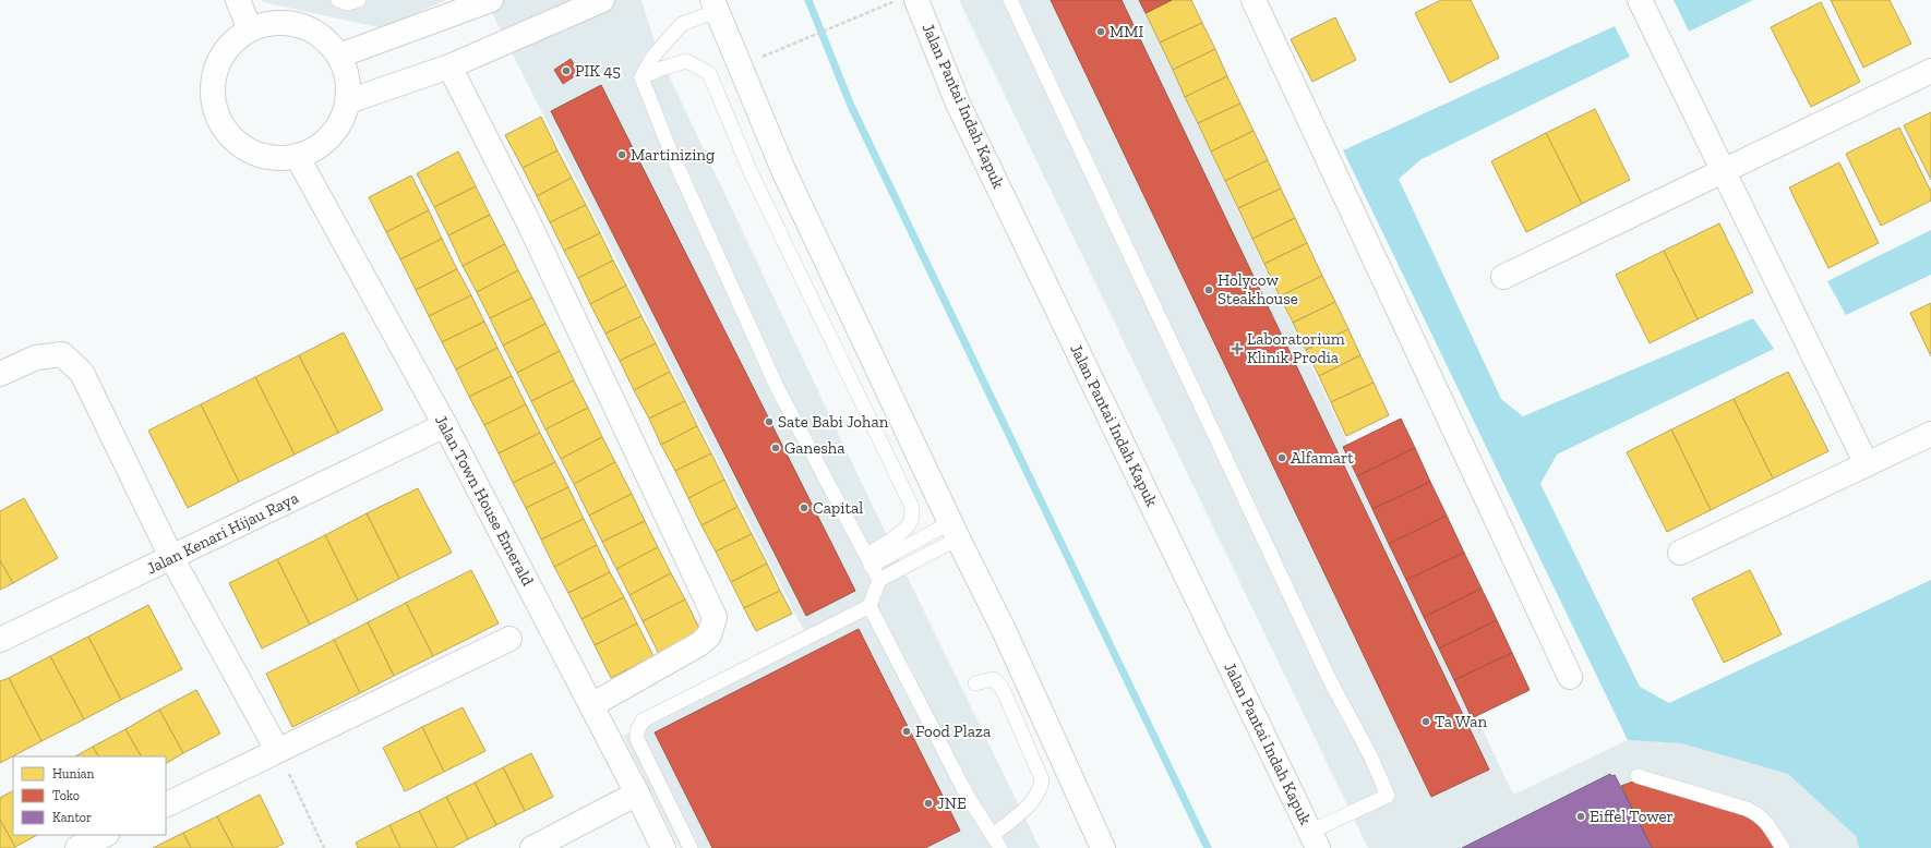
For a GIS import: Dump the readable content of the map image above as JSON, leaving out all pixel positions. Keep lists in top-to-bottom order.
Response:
{
  "streets": {
    "street": ["Jalan Pantai Indah Kapuk", "Jalan Town House Emerald", "Jalan Kenari Hijau Raya"]
  },
  "crossings": [
    ["Jalan Town House Emerald", "Jalan Kenari Hijau Raya"]
  ],
  "places": {
    "other": [
      "MMI",
      "PIK 45",
      "Martinizing",
      "Holycow Steakhouse",
      "Sate Babi Johan",
      "Ganesha",
      "Alfamart",
      "Capital",
      "Ta Wan",
      "Food Plaza",
      "JNE",
      "Eiffel Tower"
    ],
    "health": ["Laboratorium Klinik Prodia"]
  },
  "legend": ["Hunian", "Toko", "Kantor"]
}
